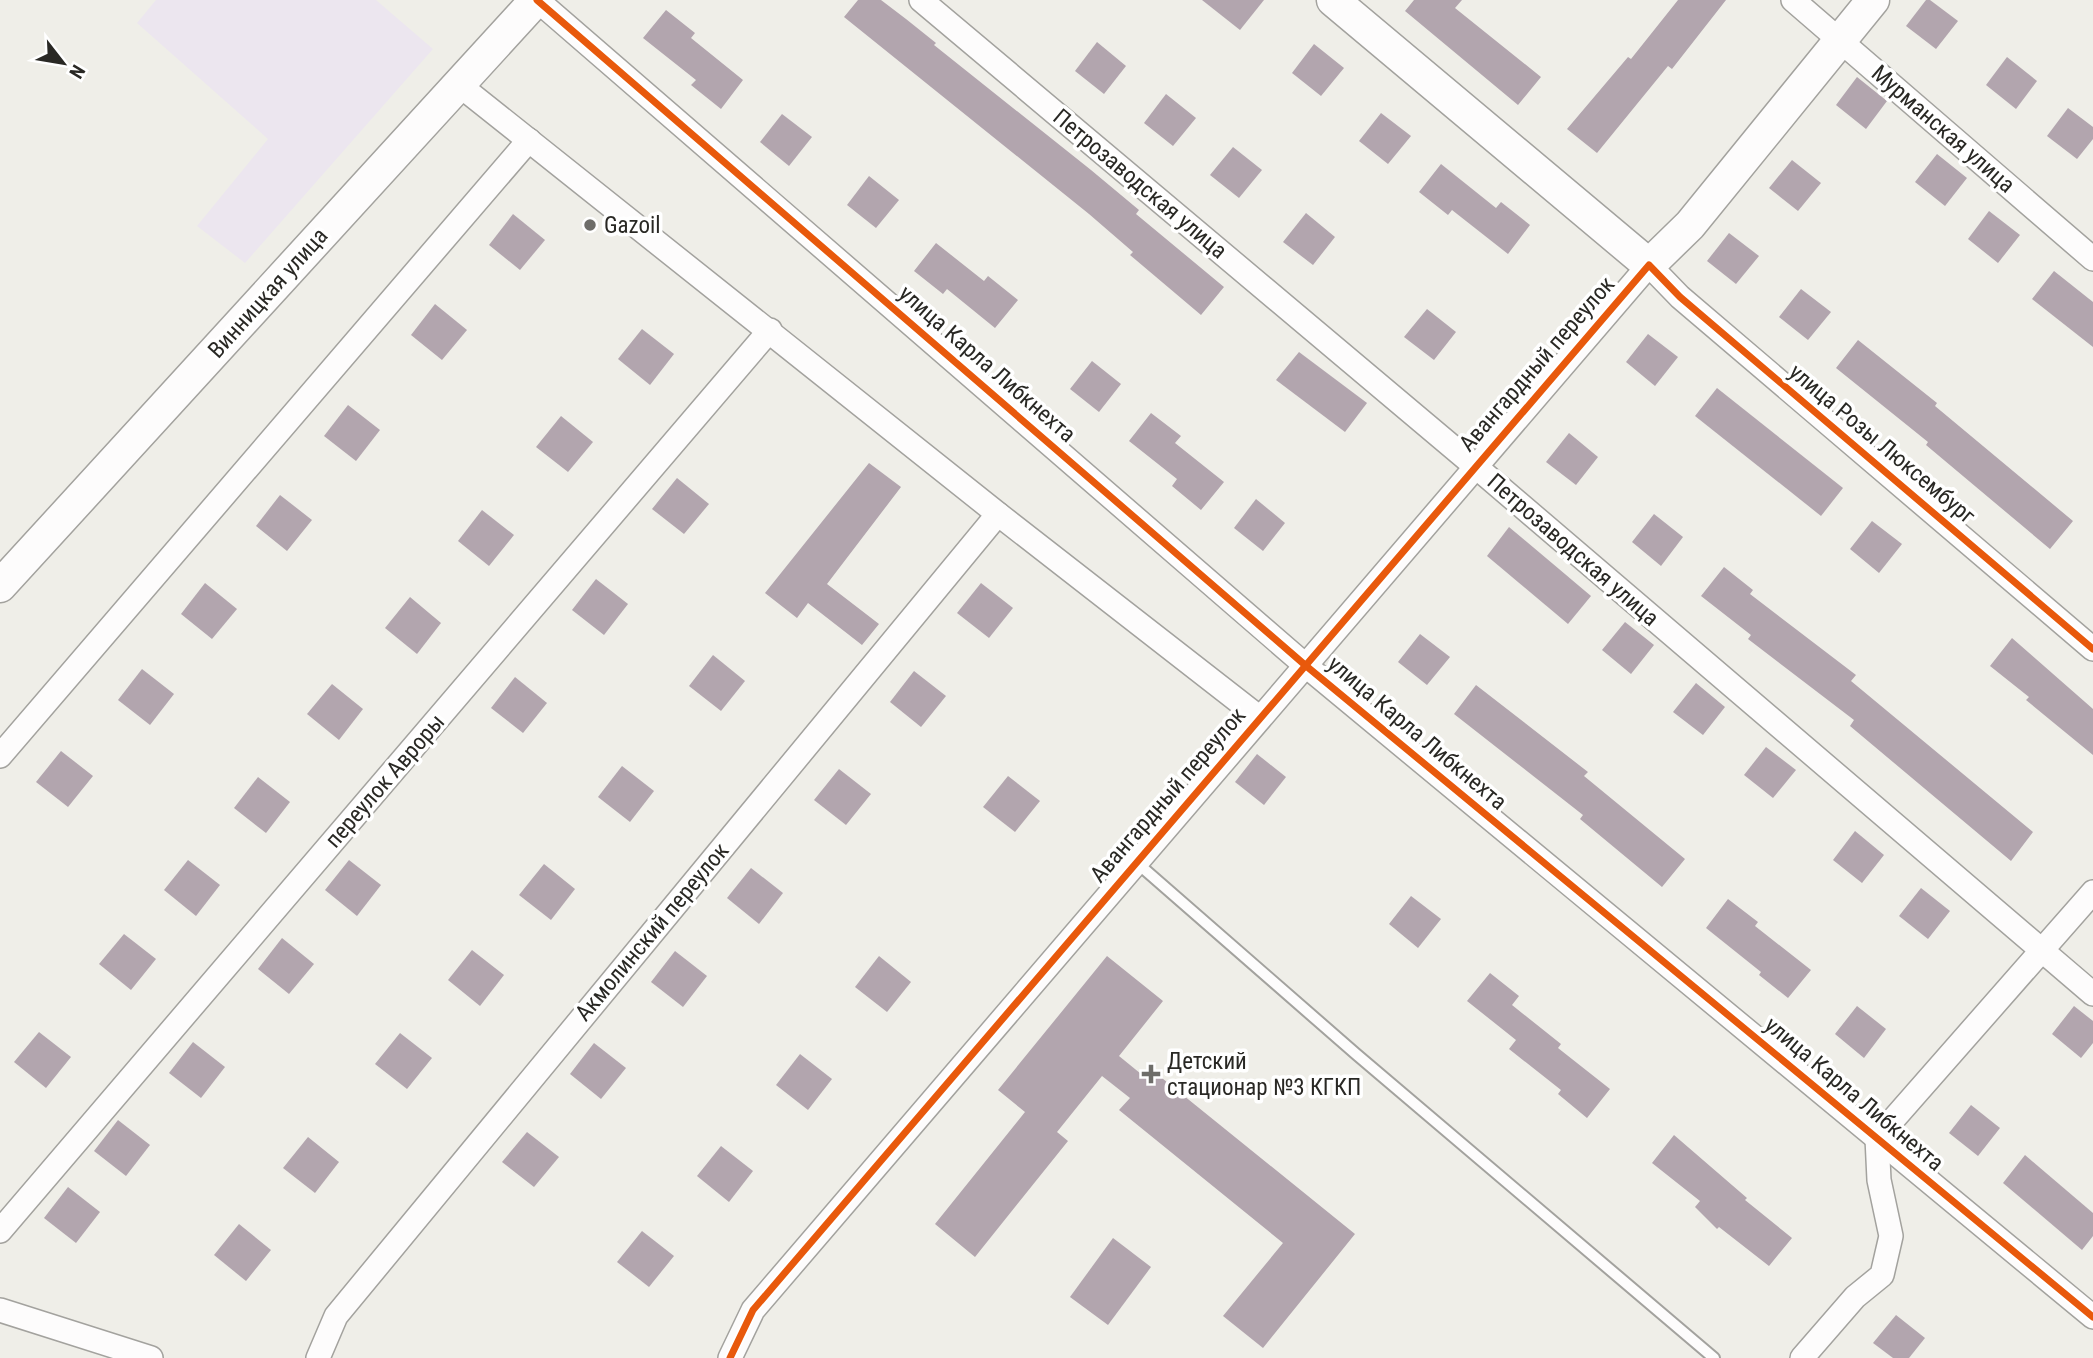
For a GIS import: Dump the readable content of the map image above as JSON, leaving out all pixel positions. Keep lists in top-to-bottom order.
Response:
{
  "streets": {
    "main road": ["Винницкая улица", "Авангардный переулок", "улица Розы Люксембург"],
    "street": [
      "Мурманская улица",
      "Петрозаводская улица",
      "улица Карла Либкнехта",
      "переулок Авроры",
      "Акмолинский переулок"
    ]
  },
  "crossings": [
    ["Мурманская улица", "Авангардный переулок"],
    ["Петрозаводская улица", "Авангардный переулок"],
    ["Винницкая улица", "улица Карла Либкнехта"],
    ["улица Карла Либкнехта", "Авангардный переулок"],
    ["Авангардный переулок", "улица Розы Люксембург"]
  ],
  "places": {
    "other": ["Gazoil"],
    "health": ["Детский стационар №3 КГКП"]
  },
  "north": "bottom right"
}
